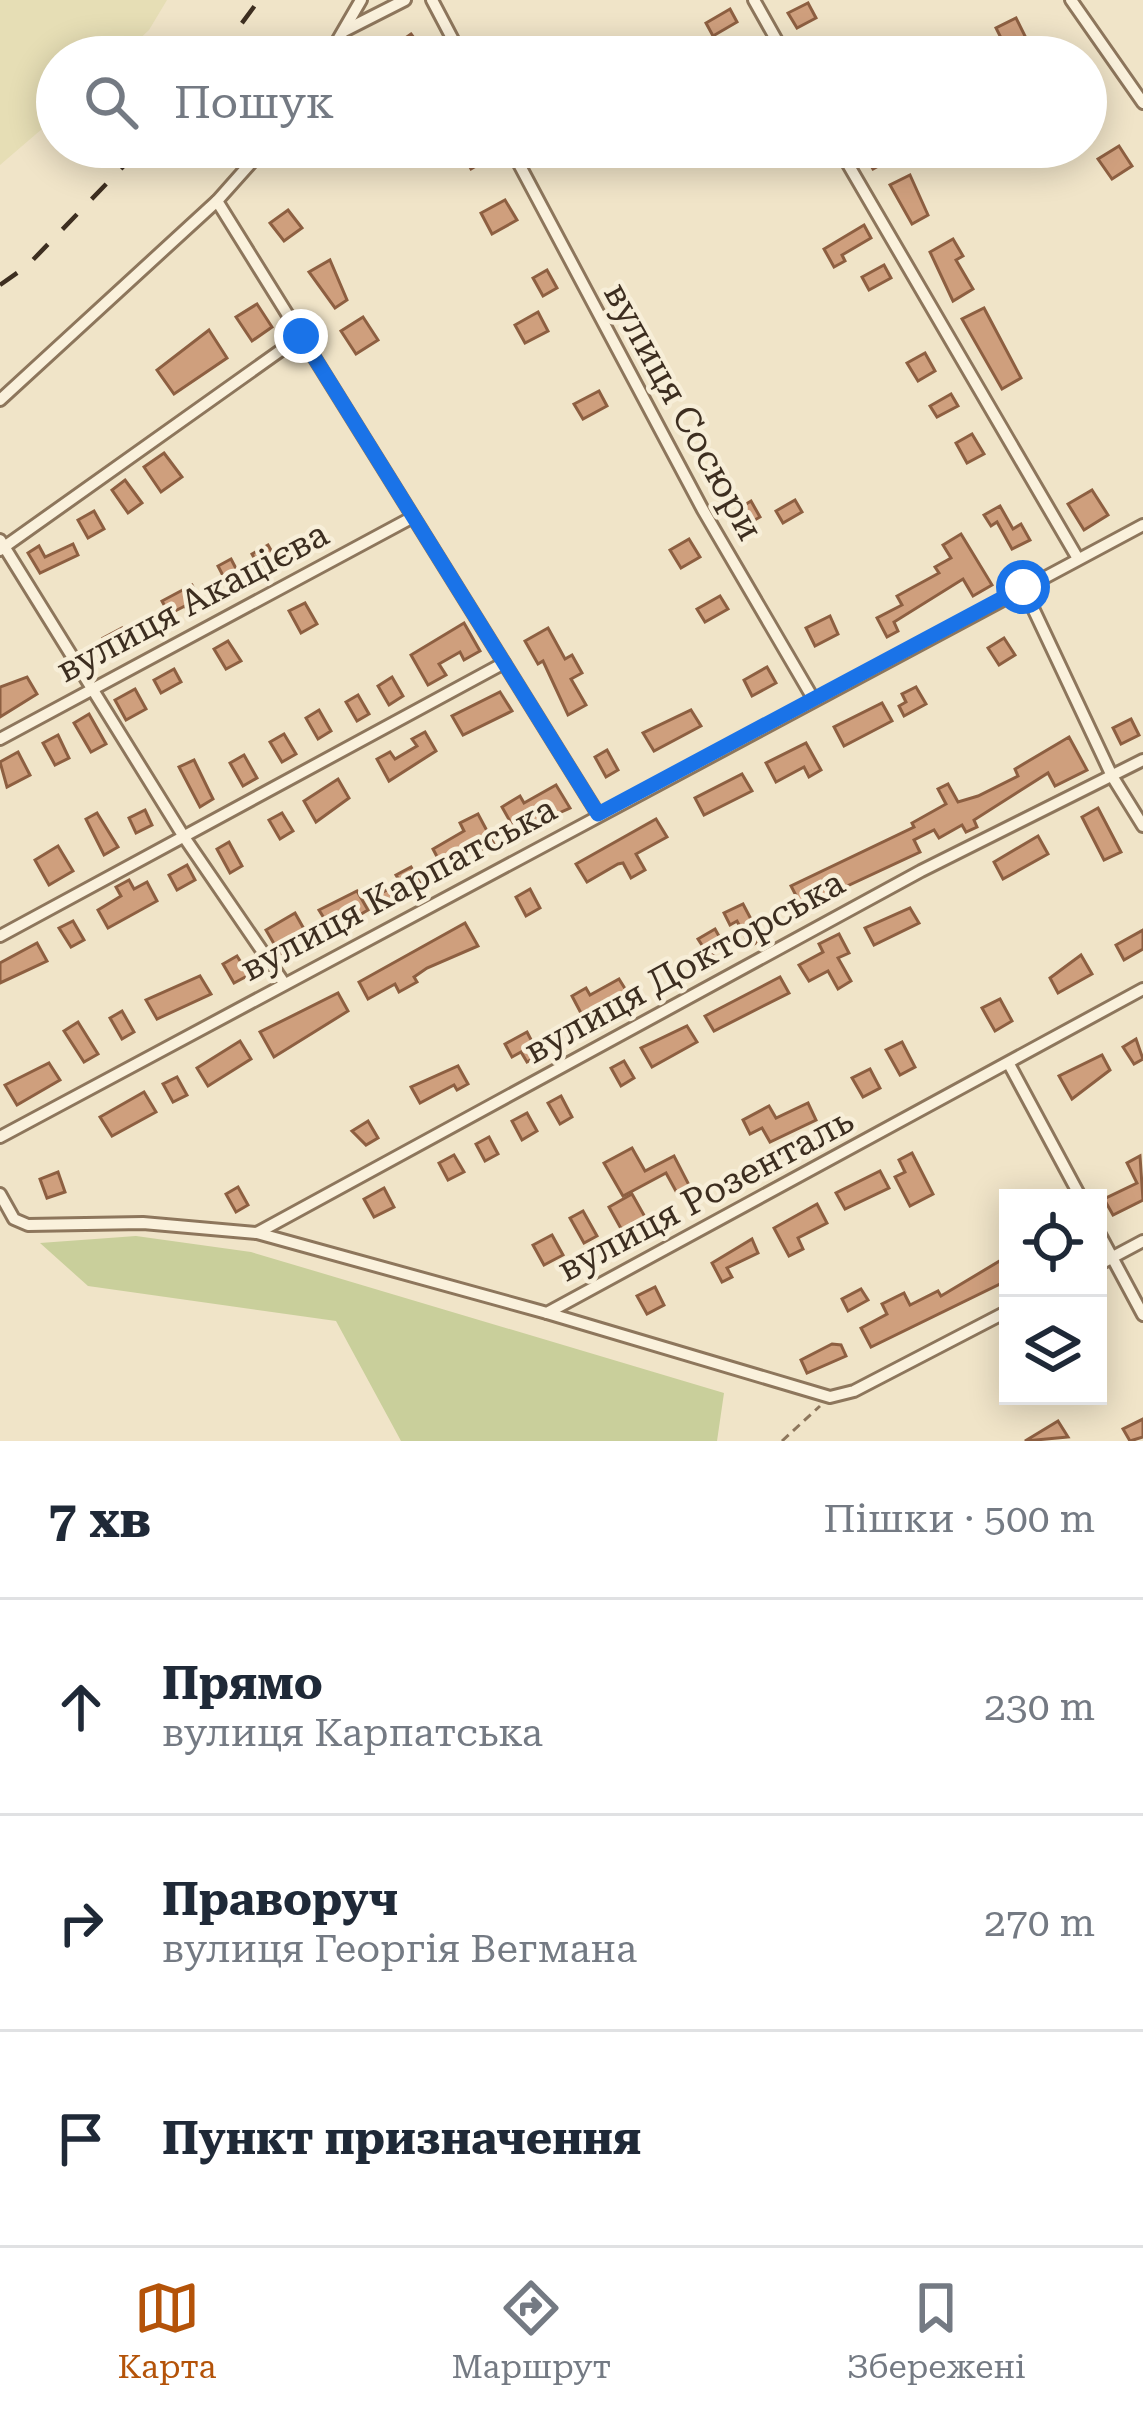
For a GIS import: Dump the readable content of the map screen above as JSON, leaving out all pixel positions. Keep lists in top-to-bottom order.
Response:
{
  "streets": {
    "street": [
      "вулиця Сосюри",
      "вулиця Акацієва",
      "вулиця Карпатська",
      "вулиця Докторська",
      "вулиця Розенталь"
    ]
  },
  "crossings": [
    ["вулиця Сосюри", "вулиця Карпатська"],
    ["вулиця Докторська", "вулиця Розенталь"]
  ],
  "page": {
    "search": "Пошук",
    "heading": ["7 хв", "Пішки · 500 m"],
    "list": [
      ["Прямо", "вулиця Карпатська", "230 m"],
      ["Праворуч", "вулиця Георгія Вегмана", "270 m"],
      "Пункт призначення"
    ],
    "nav": ["Карта", "Маршрут", "Збережені"]
  }
}
